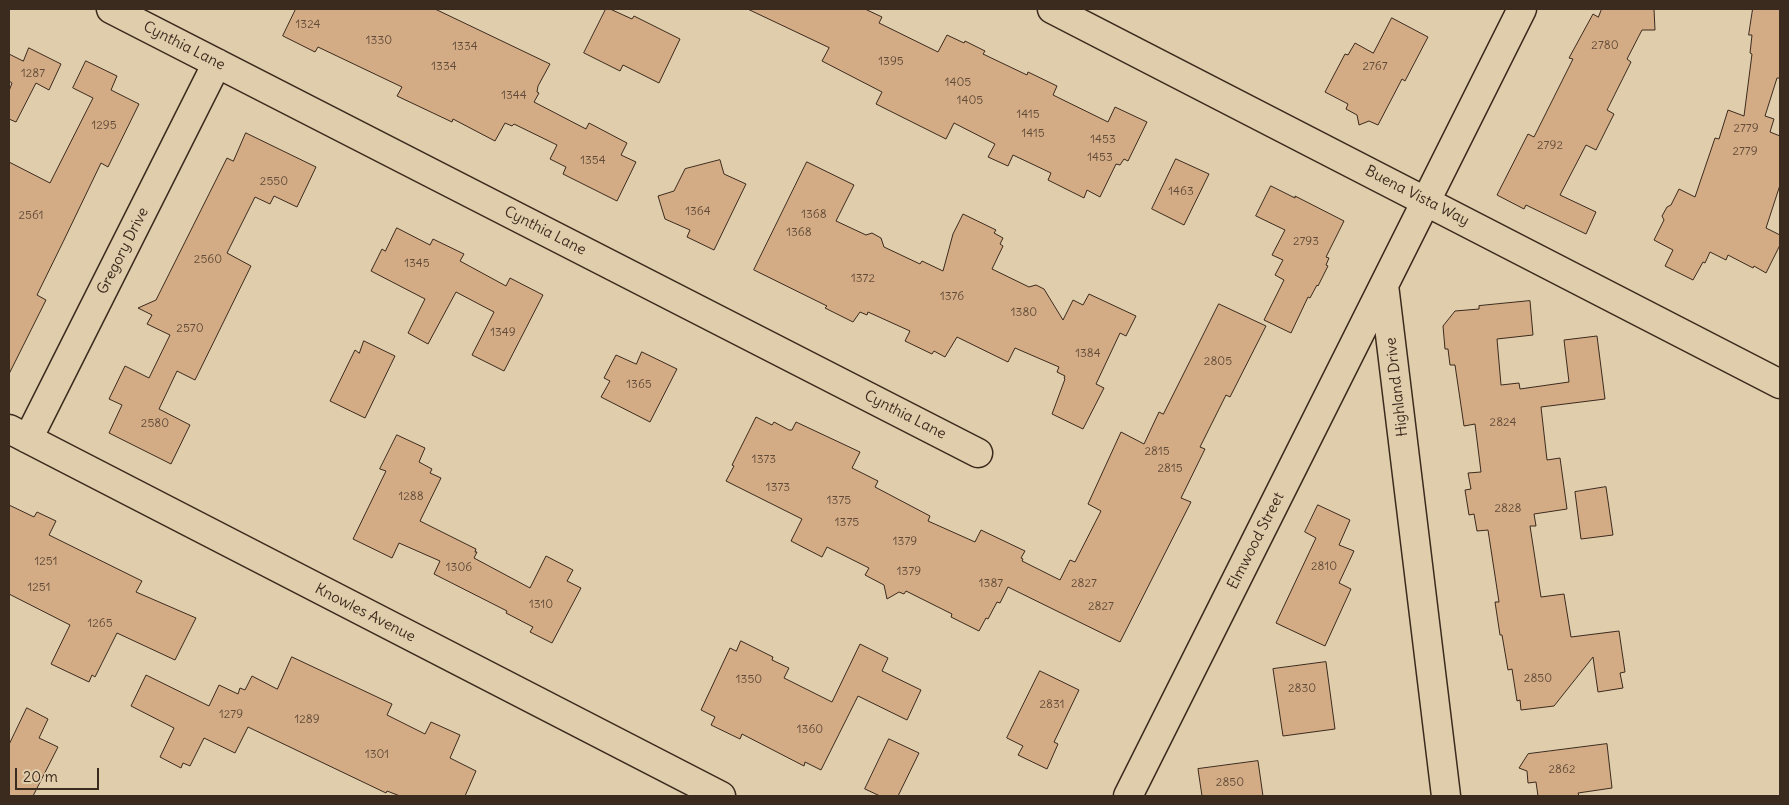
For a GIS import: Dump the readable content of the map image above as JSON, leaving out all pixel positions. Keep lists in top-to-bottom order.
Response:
{
  "streets": {
    "street": [
      "Cynthia Lane",
      "Buena Vista Way",
      "Gregory Drive",
      "Highland Drive",
      "Elmwood Street",
      "Knowles Avenue"
    ]
  },
  "crossings": [
    ["Cynthia Lane", "Gregory Drive"],
    ["Gregory Drive", "Knowles Avenue"],
    ["Highland Drive", "Elmwood Street"]
  ],
  "house_numbers": [
    "1324",
    "1330",
    "2780",
    "1334",
    "1395",
    "1334",
    "2767",
    "1287",
    "1405",
    "1344",
    "1405",
    "1415",
    "1295",
    "2779",
    "1415",
    "1453",
    "2792",
    "2779",
    "1453",
    "1354",
    "2550",
    "1463",
    "1364",
    "1368",
    "2561",
    "1368",
    "2793",
    "2560",
    "1345",
    "1372",
    "1376",
    "1380",
    "2570",
    "1349",
    "1384",
    "2805",
    "1365",
    "2824",
    "2580",
    "2815",
    "1373",
    "2815",
    "1373",
    "1288",
    "1375",
    "2828",
    "1375",
    "1379",
    "1251",
    "2810",
    "1306",
    "1379",
    "1387",
    "2827",
    "1251",
    "1310",
    "2827",
    "1265",
    "2850",
    "1350",
    "2830",
    "2831",
    "1279",
    "1289",
    "1360",
    "1301",
    "2862",
    "2850"
  ],
  "scale_bar": "20 m"
}
